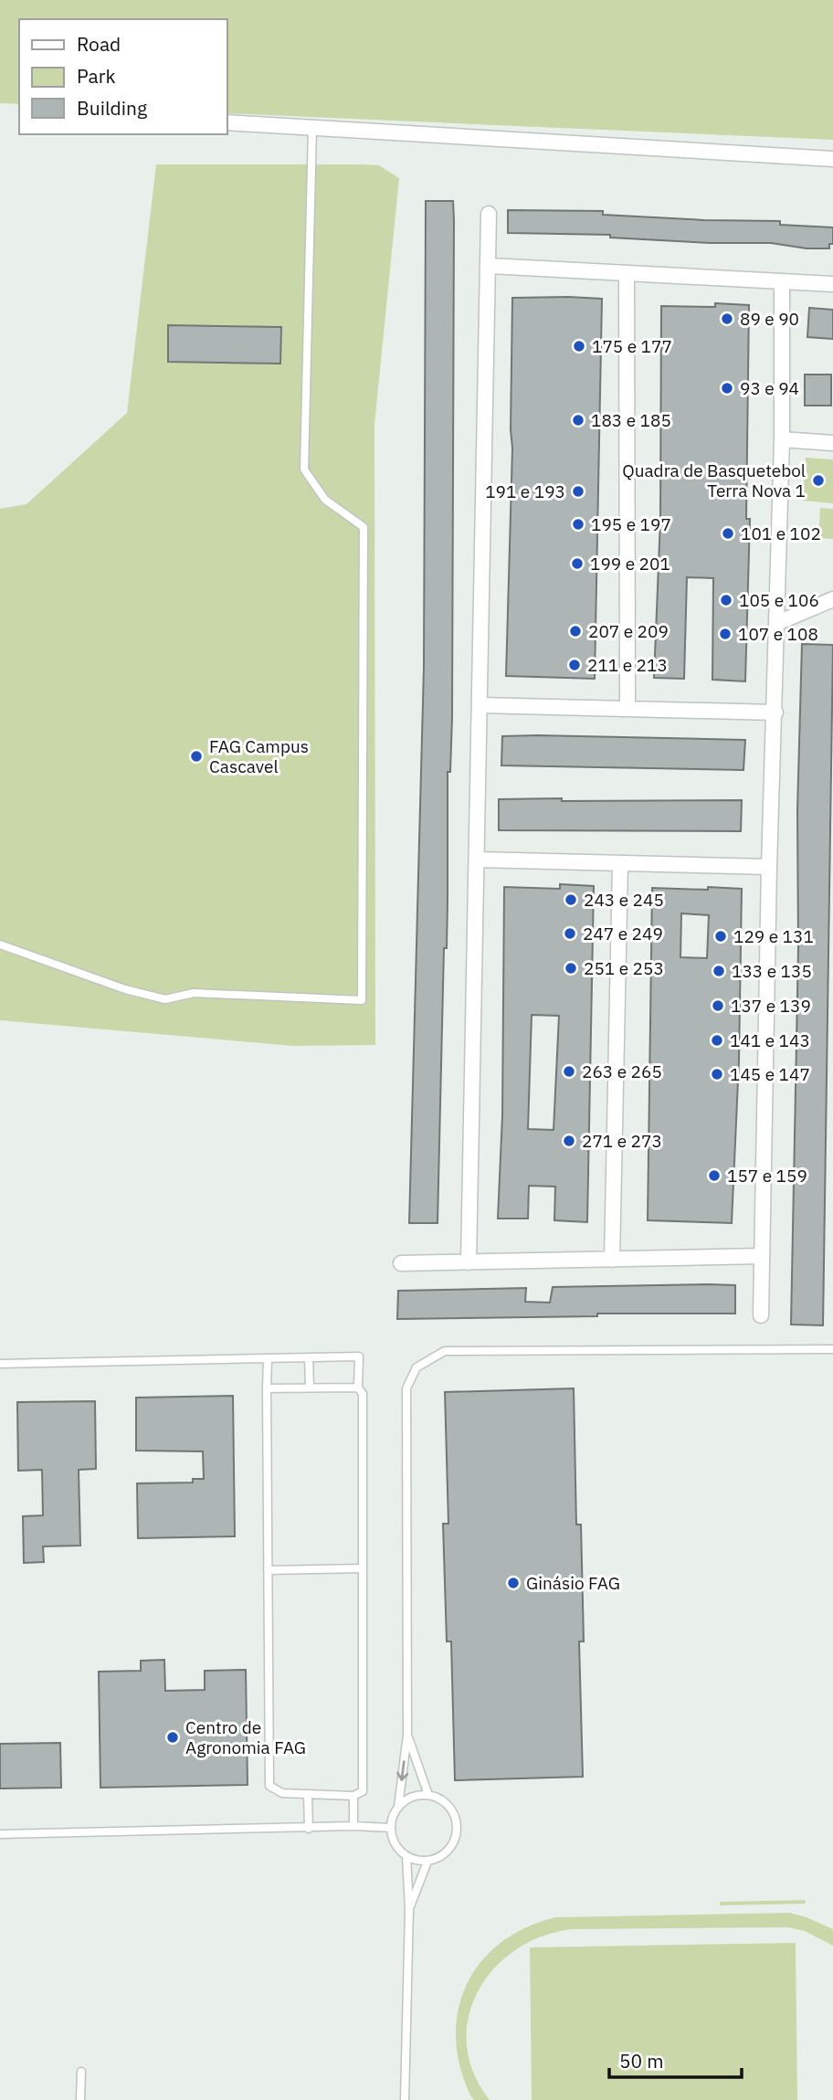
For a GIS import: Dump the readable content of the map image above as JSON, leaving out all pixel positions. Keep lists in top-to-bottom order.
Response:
{
  "places": [
    "89 e 90",
    "175 e 177",
    "93 e 94",
    "183 e 185",
    "Quadra de Basquetebol Terra Nova 1",
    "191 e 193",
    "195 e 197",
    "101 e 102",
    "199 e 201",
    "105 e 106",
    "207 e 209",
    "107 e 108",
    "211 e 213",
    "FAG Campus Cascavel",
    "243 e 245",
    "247 e 249",
    "129 e 131",
    "251 e 253",
    "133 e 135",
    "137 e 139",
    "141 e 143",
    "263 e 265",
    "145 e 147",
    "271 e 273",
    "157 e 159",
    "Ginásio FAG",
    "Centro de Agronomia FAG"
  ],
  "legend": ["Road", "Park", "Building"],
  "scale_bar": "50 m"
}
